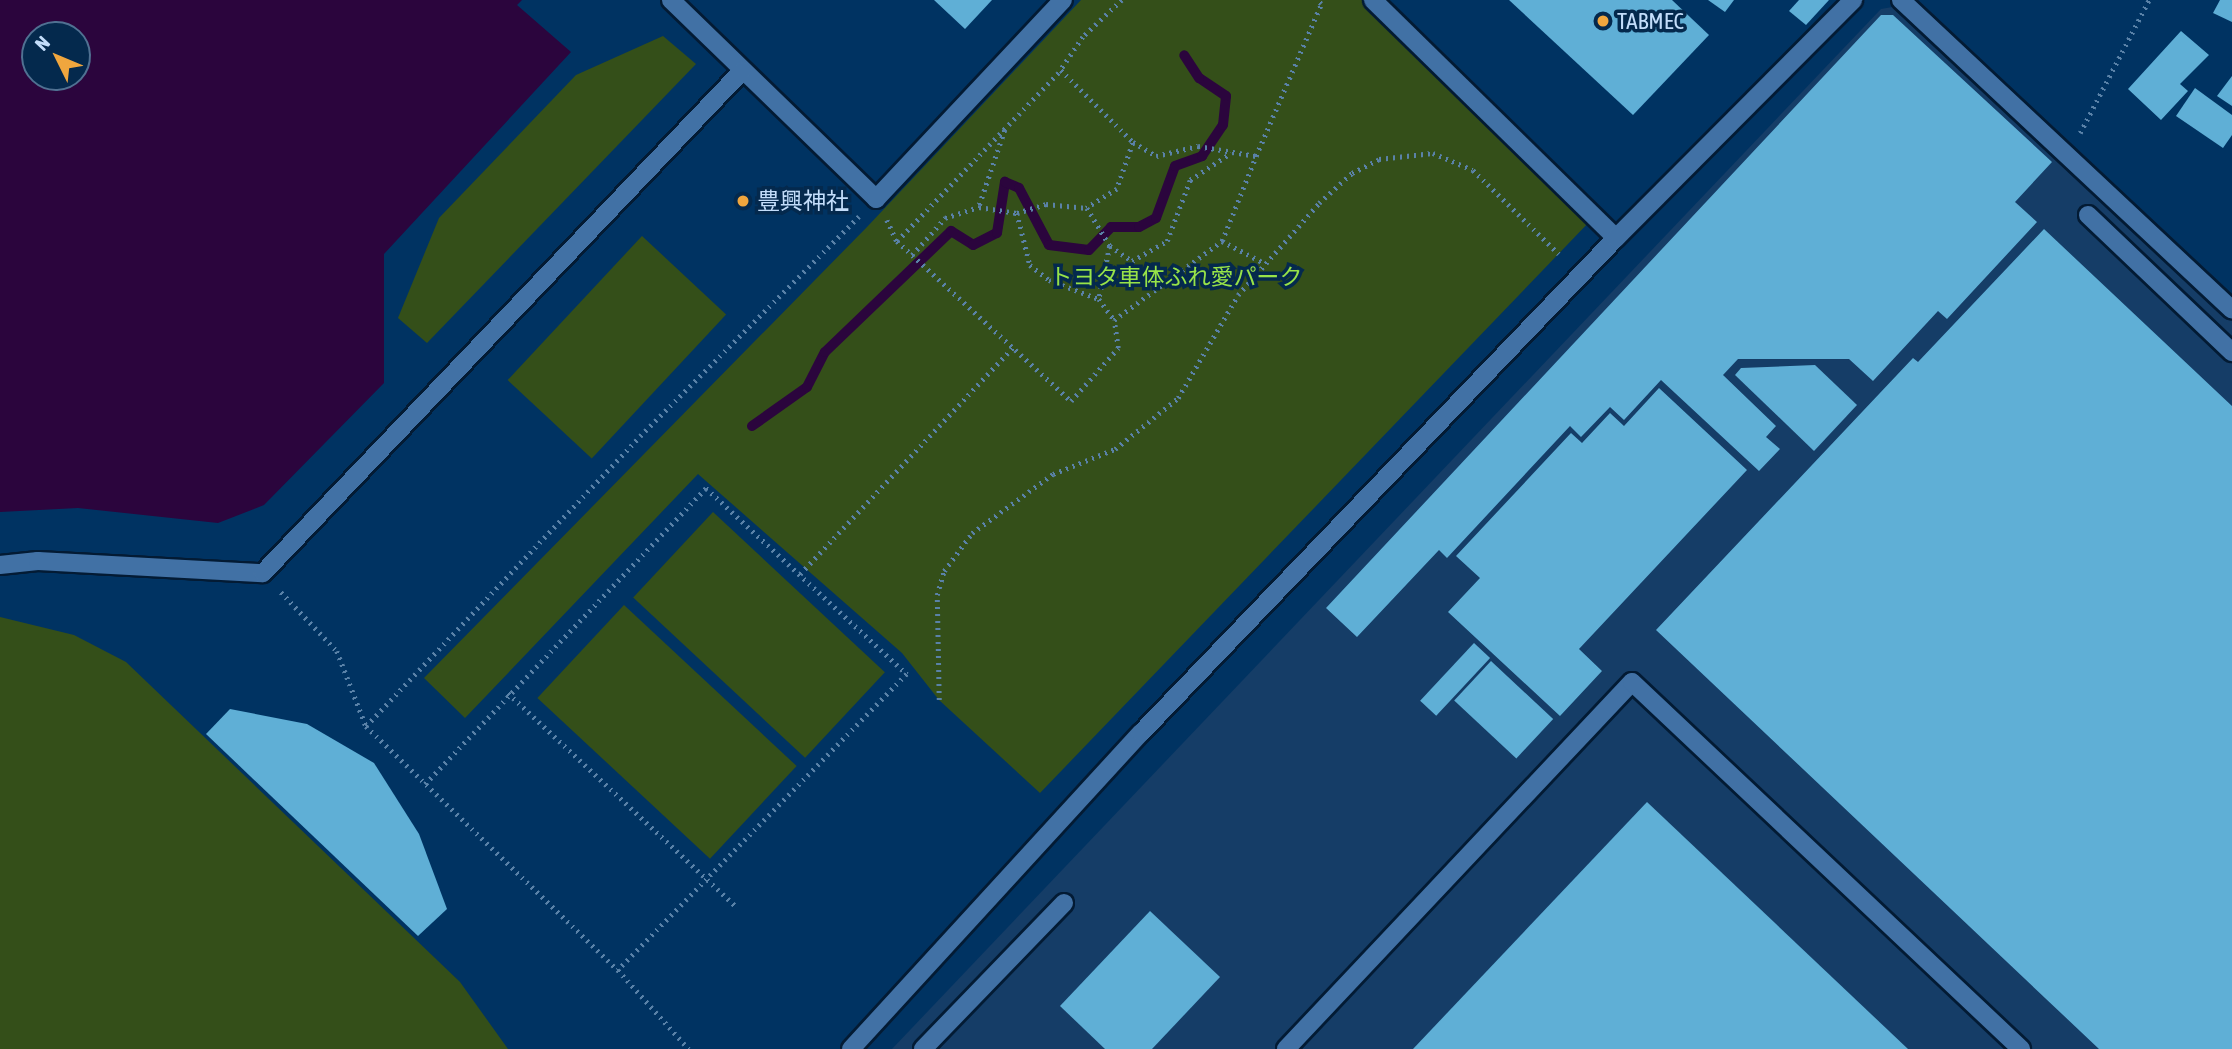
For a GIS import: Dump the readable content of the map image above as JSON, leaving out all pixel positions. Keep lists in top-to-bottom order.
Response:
{
  "parks": ["トヨタ車体ふれ愛パーク"],
  "places": ["TABMEC", "豊興神社"],
  "north": "top left"
}
